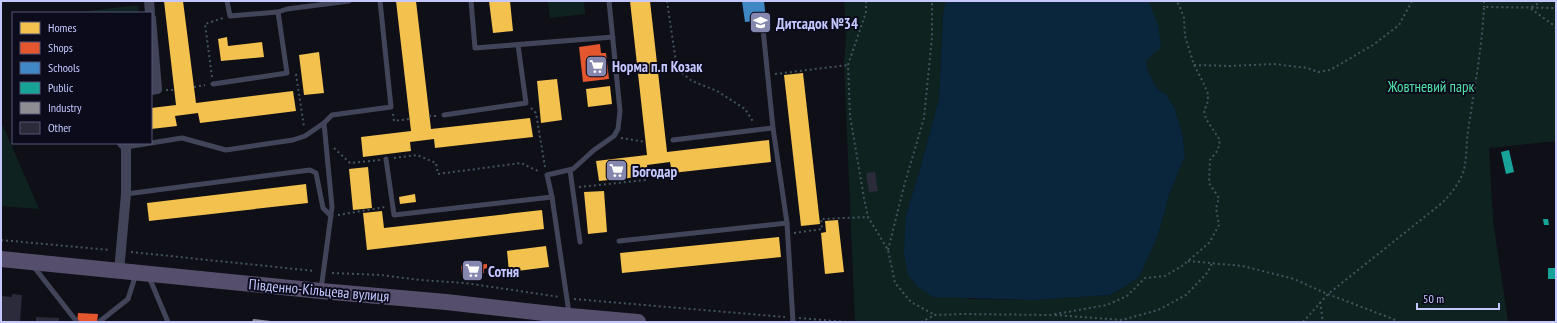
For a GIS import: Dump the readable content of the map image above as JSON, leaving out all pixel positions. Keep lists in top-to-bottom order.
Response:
{
  "streets": {
    "main road": ["Південно-Кільцева вулиця"]
  },
  "parks": ["Жовтневий парк"],
  "places": {
    "school or university": ["Дитсадок №34"],
    "supermarket": ["Норма п.п Козак", "Богодар", "Сотня"]
  },
  "legend": [
    "Homes",
    "Shops",
    "Schools",
    "Public",
    "Industry",
    "Other"
  ],
  "scale_bar": "50 m"
}
